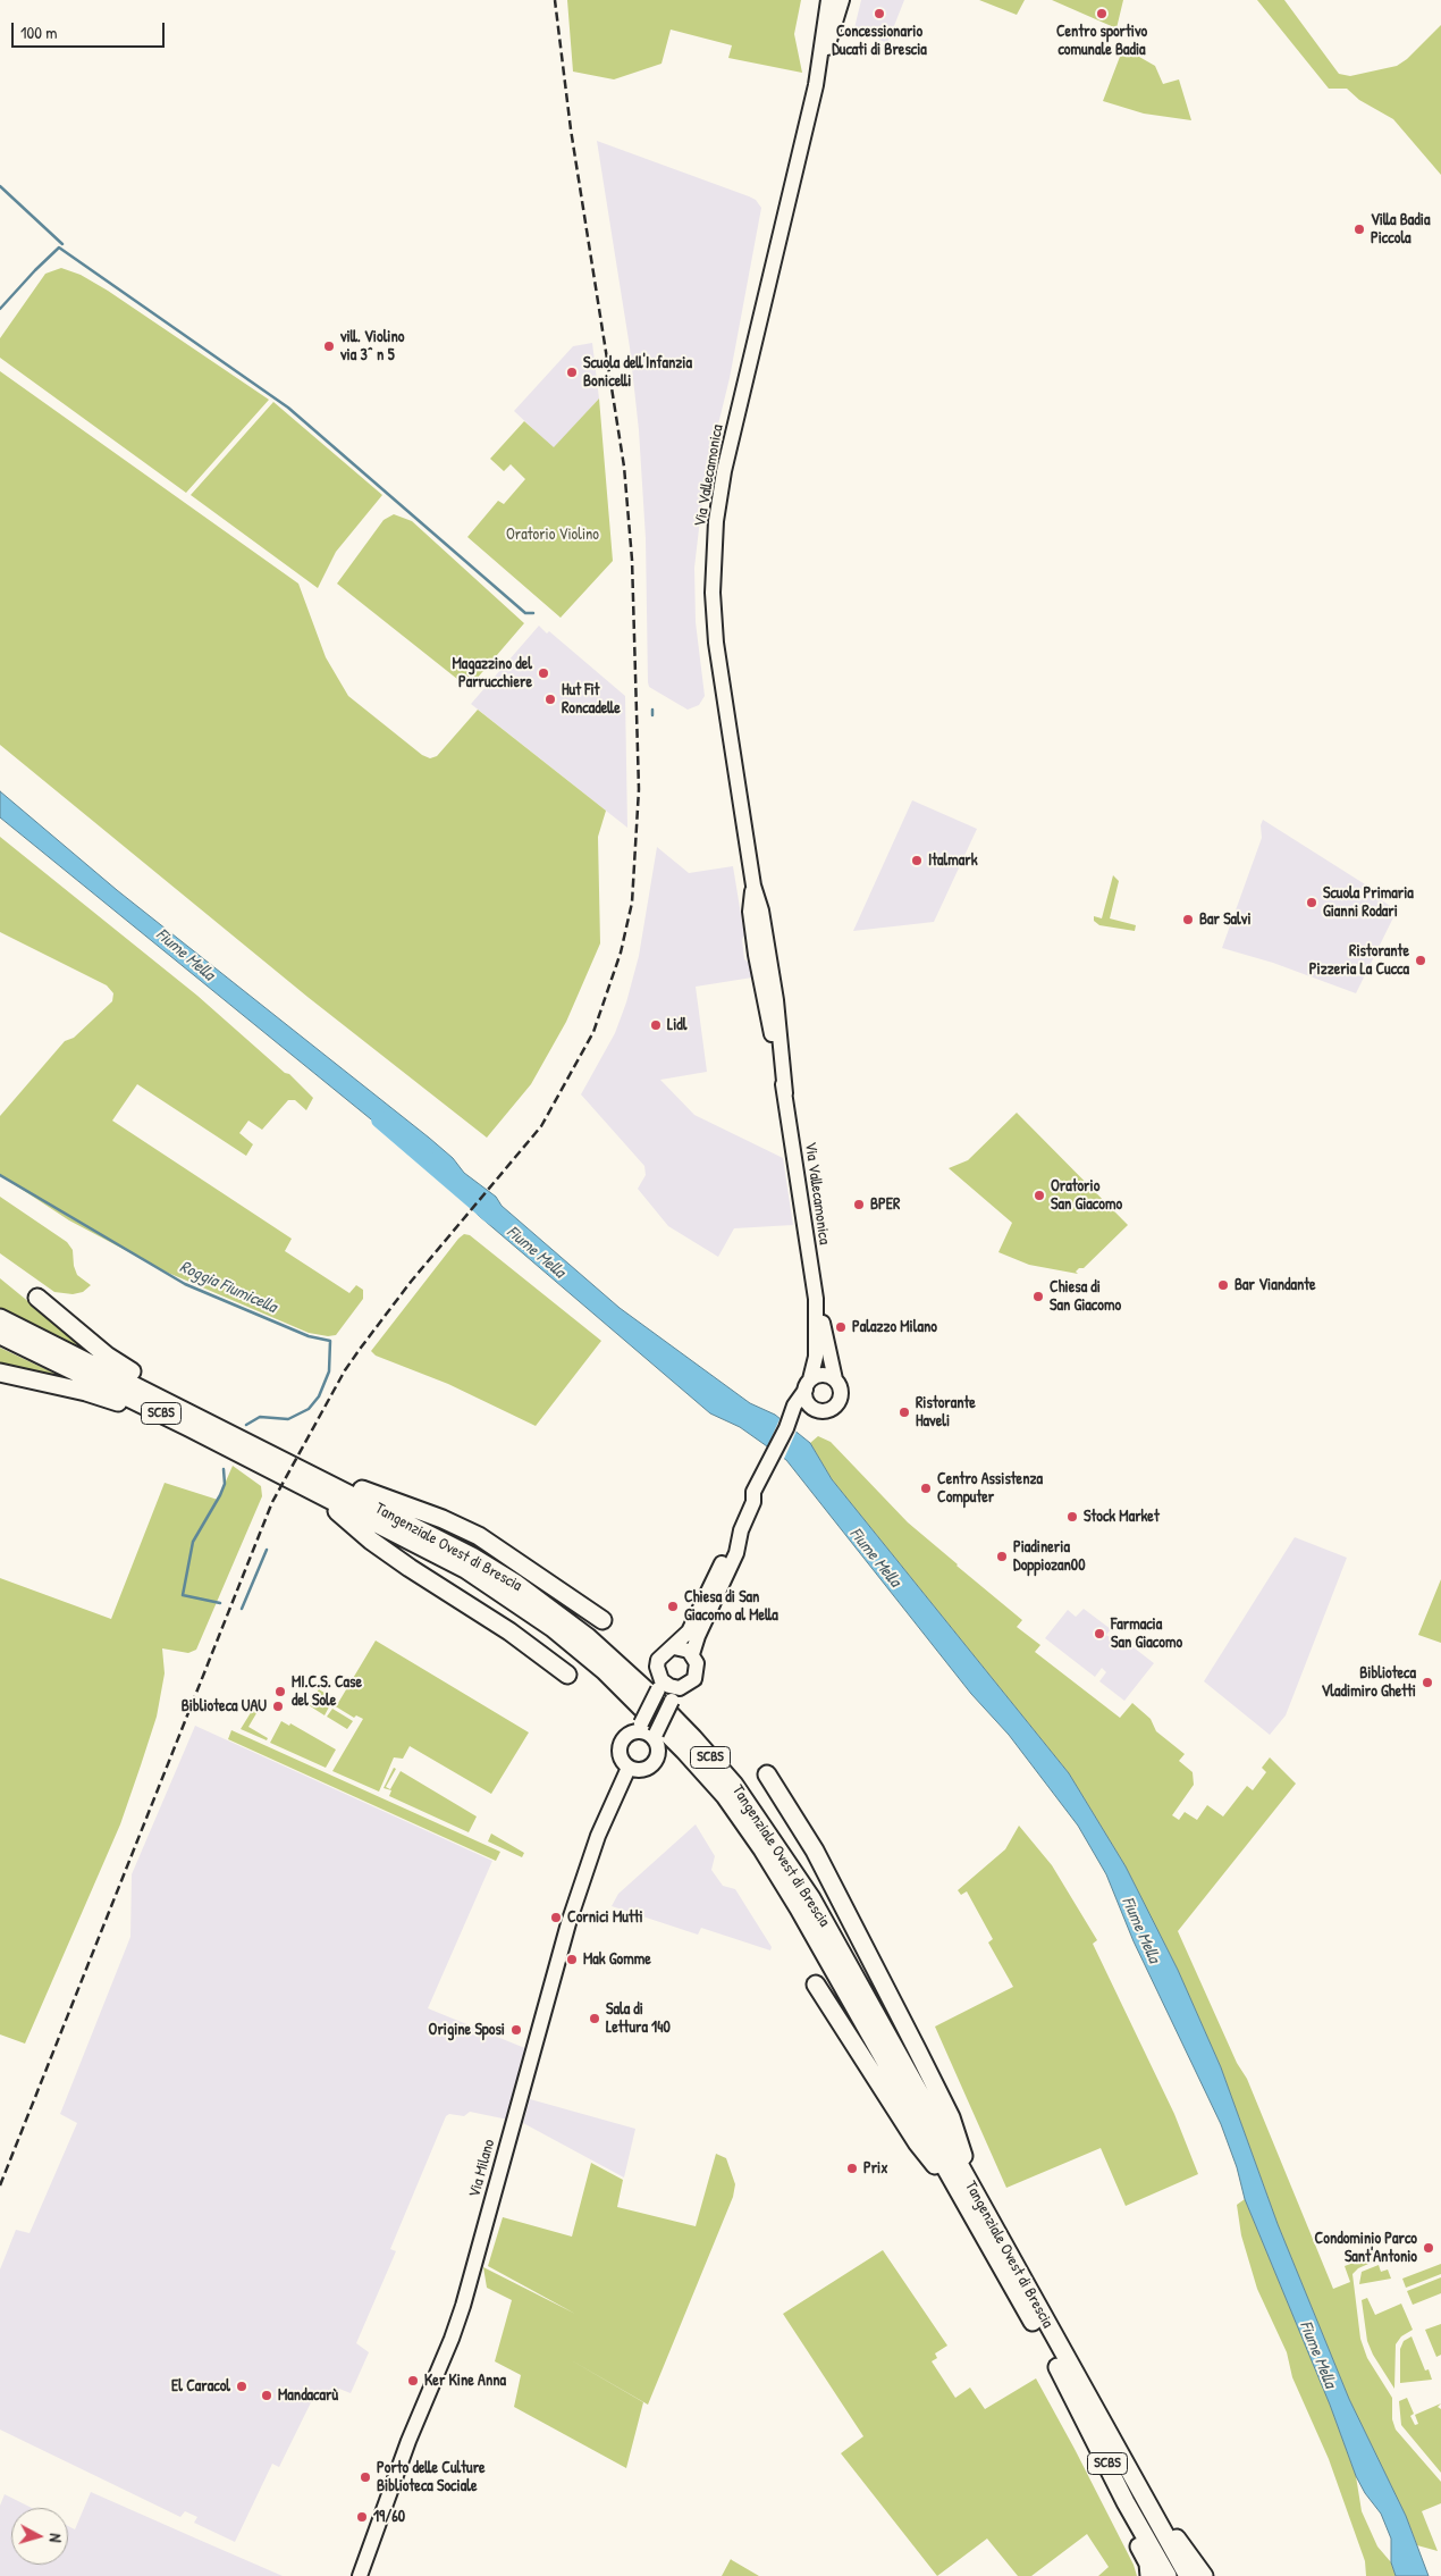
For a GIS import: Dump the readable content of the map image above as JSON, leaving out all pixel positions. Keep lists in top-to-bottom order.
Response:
{
  "streets": {
    "highway": ["SCBS", "Tangenziale Ovest di Brescia"],
    "main road": ["Via Vallecamonica", "Via Milano"]
  },
  "water": ["Fiume Mella", "Roggia Fiumicella"],
  "parks": ["Oratorio Violino"],
  "places": [
    "Concessionario Ducati di Brescia",
    "Centro sportivo comunale Badia",
    "Villa Badia Piccola",
    "vill. Violino via 3^ n 5",
    "Scuola dell'Infanzia Bonicelli",
    "Magazzino del Parrucchiere",
    "Hut Fit Roncadelle",
    "Italmark",
    "Scuola Primaria Gianni Rodari",
    "Bar Salvi",
    "Ristorante Pizzeria La Cucca",
    "Lidl",
    "Oratorio San Giacomo",
    "BPER",
    "Bar Viandante",
    "Chiesa di San Giacomo",
    "Palazzo Milano",
    "Ristorante Haveli",
    "Centro Assistenza Computer",
    "Stock Market",
    "Piadineria Doppiozan00",
    "Chiesa di San Giacomo al Mella",
    "Farmacia San Giacomo",
    "Biblioteca Vladimiro Ghetti",
    "MI.C.S. Case del Sole",
    "Biblioteca UAU",
    "Cornici Mutti",
    "Mak Gomme",
    "Sala di Lettura 140",
    "Origine Sposi",
    "Prix",
    "Condominio Parco Sant'Antonio",
    "Ker Kine Anna",
    "El Caracol",
    "Mandacarù",
    "Porto delle Culture Biblioteca Sociale",
    "19/60"
  ],
  "scale_bar": "100 m",
  "north": "right"
}
